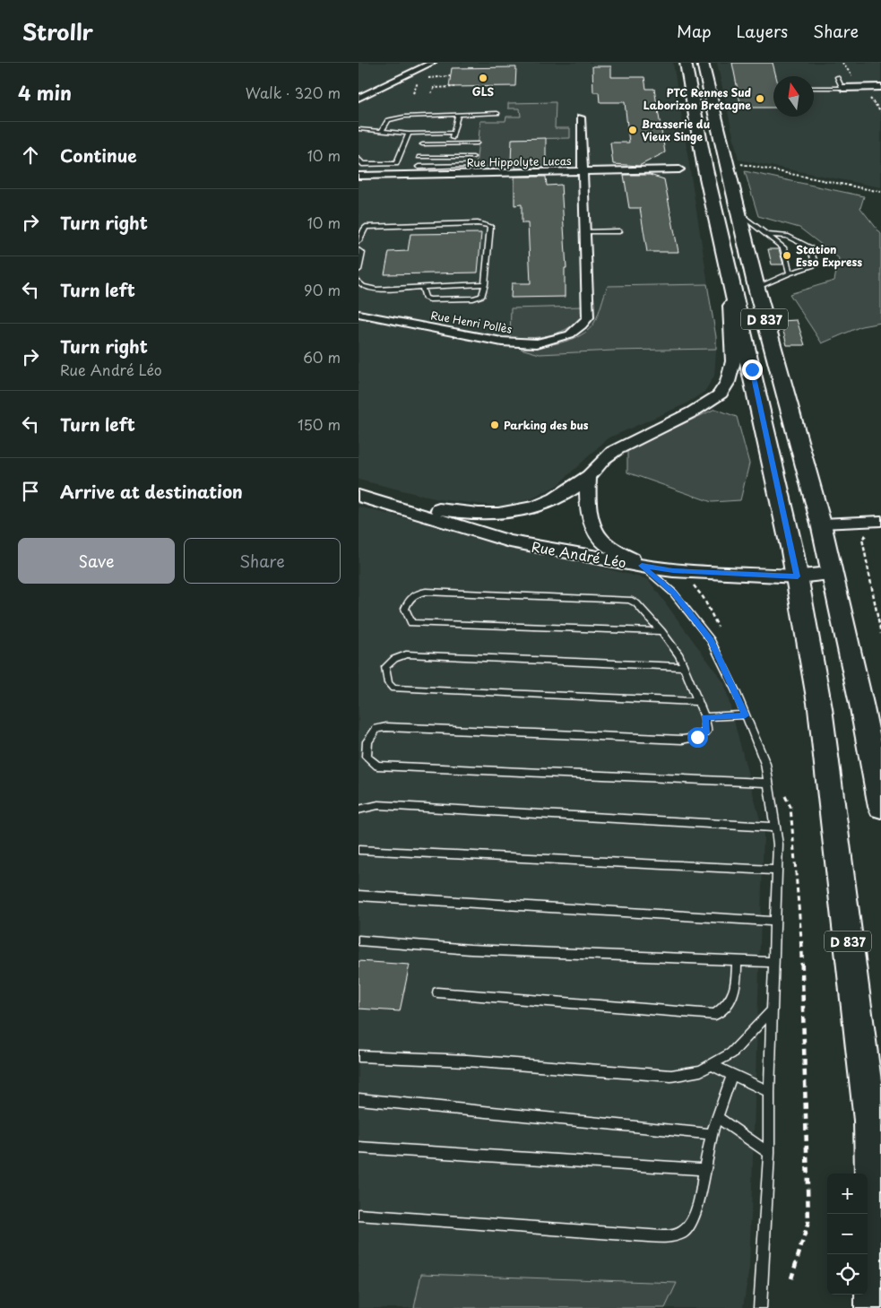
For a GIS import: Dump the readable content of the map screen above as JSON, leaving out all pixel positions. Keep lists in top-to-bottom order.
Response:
{
  "streets": {
    "main road": ["D 837"],
    "street": ["Rue Hippolyte Lucas", "Rue Henri Pollès", "Rue André Léo"]
  },
  "crossings": [
    ["Rue Hippolyte Lucas", "Rue Henri Pollès"],
    ["D 837", "Rue André Léo"]
  ],
  "places": [
    "GLS",
    "PTC Rennes Sud Laborizon Bretagne",
    "Brasserie du Vieux Singe",
    "Station Esso Express",
    "Parking des bus"
  ],
  "north": "top",
  "page": {
    "header": "Strollr",
    "nav": ["Map", "Layers", "Share"],
    "heading": ["4 min", "Walk · 320 m"],
    "list": [
      ["Continue", "10 m"],
      ["Turn right", "10 m"],
      ["Turn left", "90 m"],
      ["Turn right", "Rue André Léo", "60 m"],
      ["Turn left", "150 m"],
      "Arrive at destination"
    ],
    "buttons": ["Save", "Share"],
    "map_buttons": ["+", "−"]
  }
}
